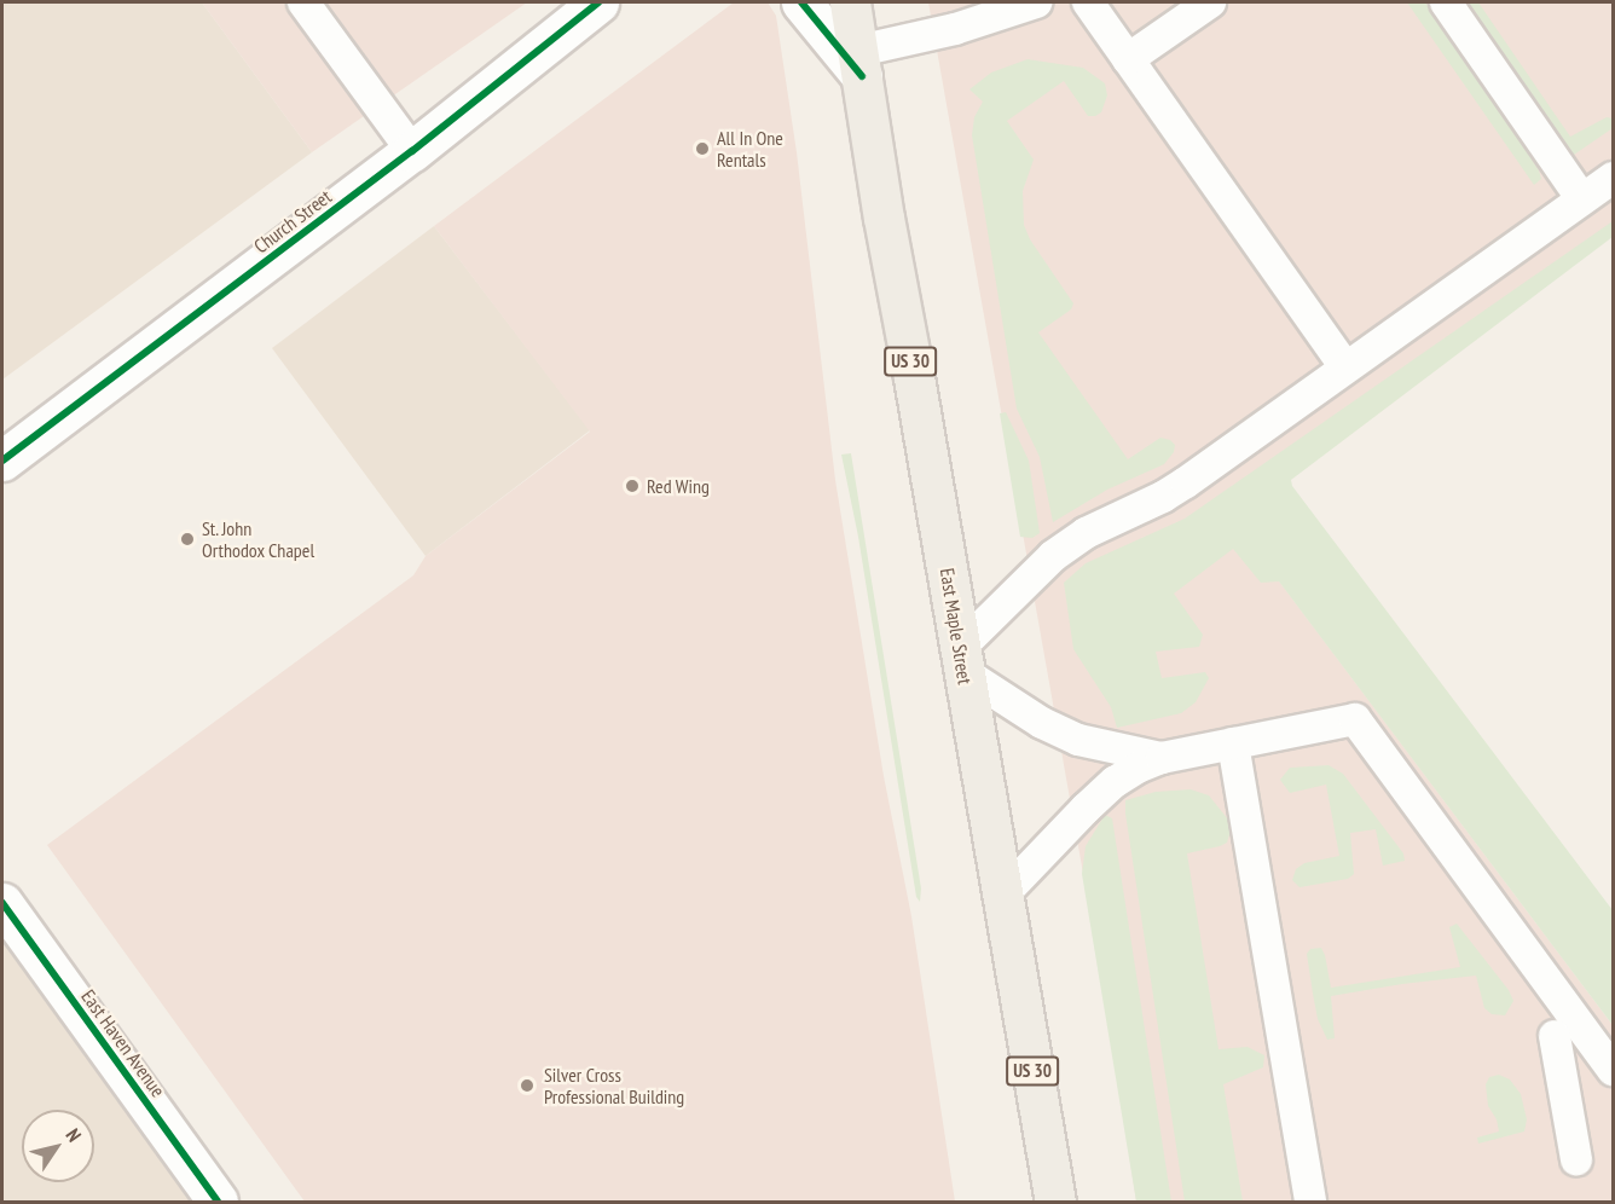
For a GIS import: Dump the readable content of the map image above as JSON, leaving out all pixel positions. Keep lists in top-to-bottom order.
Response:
{
  "streets": {
    "main road": ["US 30", "East Maple Street"],
    "street": ["Church Street", "East Haven Avenue"]
  },
  "crossings": [
    ["US 30", "East Maple Street"]
  ],
  "places": [
    "All In One Rentals",
    "Red Wing",
    "St. John Orthodox Chapel",
    "Silver Cross Professional Building"
  ],
  "north": "top right"
}
